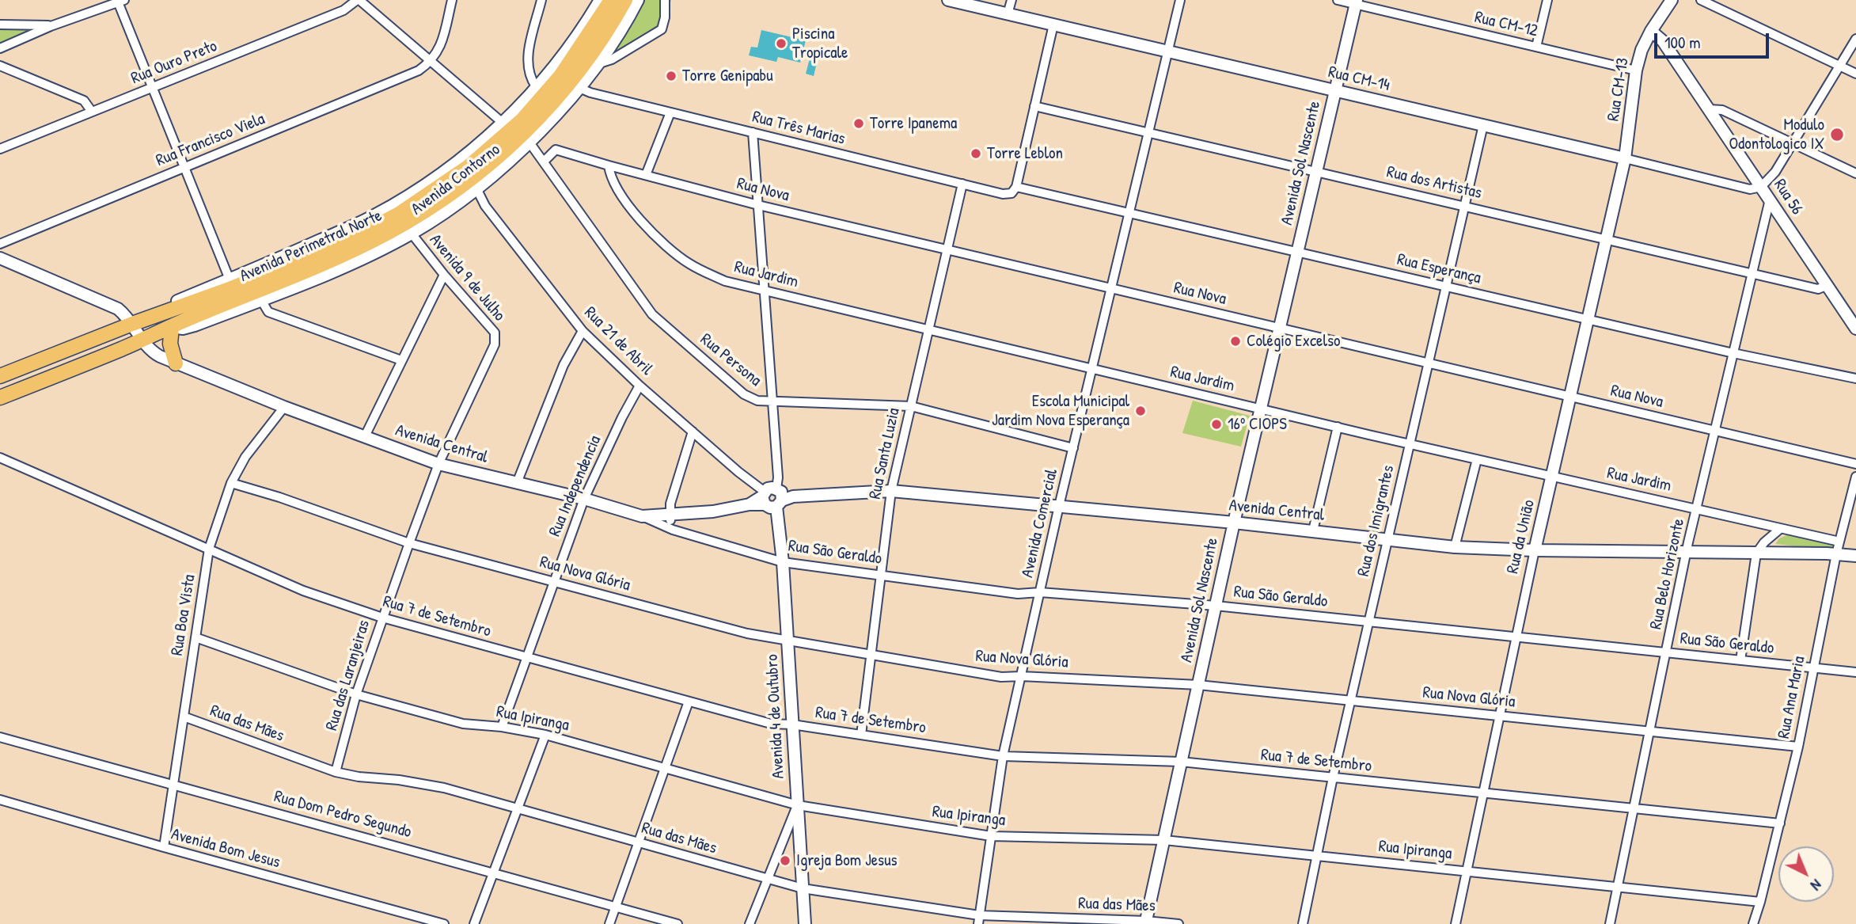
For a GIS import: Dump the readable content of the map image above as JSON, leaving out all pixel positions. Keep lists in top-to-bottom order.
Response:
{
  "streets": {
    "highway": ["Avenida Perimetral Norte"],
    "street": [
      "Rua CM-12",
      "Rua Ouro Preto",
      "Rua CM-14",
      "Rua CM-13",
      "Rua Três Marias",
      "Rua Francisco Viela",
      "Avenida Sol Nascente",
      "Avenida Contorno",
      "Rua dos Artistas",
      "Rua Nova",
      "Rua 56",
      "Rua Esperança",
      "Rua Jardim",
      "Avenida 9 de Julho",
      "Rua 21 de Abril",
      "Rua Persona",
      "Avenida Central",
      "Rua Santa Luzia",
      "Rua Independencia",
      "Rua dos Imigrantes",
      "Avenida Comercial",
      "Rua da União",
      "Rua São Geraldo",
      "Rua Nova Glória",
      "Rua Belo Horizonte",
      "Rua Boa Vista",
      "Rua 7 de Setembro",
      "Rua das Laranjeiras",
      "Rua Ana Maria",
      "Avenida 4 de Outubro",
      "Rua Ipiranga",
      "Rua das Mães",
      "Rua Dom Pedro Segundo",
      "Avenida Bom Jesus"
    ]
  },
  "crossings": [
    ["Rua CM-12", "Rua CM-13"],
    ["Rua CM-12", "Avenida Sol Nascente"],
    ["Rua CM-14", "Rua CM-13"],
    ["Rua CM-14", "Avenida Sol Nascente"],
    ["Rua CM-14", "Rua 56"],
    ["Rua CM-14", "Rua dos Imigrantes"],
    ["Rua CM-14", "Avenida Comercial"],
    ["Rua CM-14", "Rua da União"],
    ["Rua CM-13", "Rua 56"],
    ["Rua CM-13", "Rua da União"],
    ["Rua Três Marias", "Avenida Contorno"],
    ["Rua Três Marias", "Rua Esperança"],
    ["Rua Três Marias", "Rua Santa Luzia"],
    ["Avenida Sol Nascente", "Rua dos Artistas"],
    ["Avenida Sol Nascente", "Rua Nova"],
    ["Avenida Sol Nascente", "Rua Esperança"],
    ["Avenida Sol Nascente", "Rua Jardim"],
    ["Avenida Sol Nascente", "Avenida Central"],
    ["Avenida Sol Nascente", "Rua São Geraldo"],
    ["Avenida Sol Nascente", "Rua Nova Glória"],
    ["Avenida Sol Nascente", "Rua 7 de Setembro"],
    ["Avenida Sol Nascente", "Rua Ipiranga"],
    ["Avenida Sol Nascente", "Rua das Mães"],
    ["Avenida Contorno", "Avenida Perimetral Norte"],
    ["Avenida Contorno", "Avenida 9 de Julho"],
    ["Avenida Contorno", "Rua 21 de Abril"],
    ["Avenida Contorno", "Rua Persona"],
    ["Rua dos Artistas", "Rua 56"],
    ["Rua dos Artistas", "Rua dos Imigrantes"],
    ["Rua dos Artistas", "Avenida Comercial"],
    ["Rua dos Artistas", "Rua da União"],
    ["Rua dos Artistas", "Rua Belo Horizonte"],
    ["Rua Nova", "Rua Jardim"],
    ["Rua Nova", "Rua Persona"],
    ["Rua Nova", "Rua Santa Luzia"],
    ["Rua Nova", "Rua dos Imigrantes"],
    ["Rua Nova", "Avenida Comercial"],
    ["Rua Nova", "Rua da União"],
    ["Rua Nova", "Rua Belo Horizonte"],
    ["Rua 56", "Rua Belo Horizonte"],
    ["Avenida Perimetral Norte", "Avenida Central"],
    ["Rua Esperança", "Rua dos Imigrantes"],
    ["Rua Esperança", "Avenida Comercial"],
    ["Rua Esperança", "Rua da União"],
    ["Rua Esperança", "Rua Belo Horizonte"],
    ["Rua Jardim", "Rua Santa Luzia"],
    ["Rua Jardim", "Rua dos Imigrantes"],
    ["Rua Jardim", "Avenida Comercial"],
    ["Rua Jardim", "Rua da União"],
    ["Rua Jardim", "Rua Belo Horizonte"],
    ["Rua Jardim", "Rua Ana Maria"],
    ["Avenida 9 de Julho", "Avenida Central"],
    ["Avenida 9 de Julho", "Rua das Laranjeiras"],
    ["Rua 21 de Abril", "Avenida Central"],
    ["Rua 21 de Abril", "Rua Independencia"],
    ["Rua Persona", "Rua Santa Luzia"],
    ["Rua Persona", "Avenida Comercial"],
    ["Avenida Central", "Rua Santa Luzia"],
    ["Avenida Central", "Rua Independencia"],
    ["Avenida Central", "Rua dos Imigrantes"],
    ["Avenida Central", "Avenida Comercial"],
    ["Avenida Central", "Rua da União"],
    ["Avenida Central", "Rua São Geraldo"],
    ["Avenida Central", "Rua Belo Horizonte"],
    ["Avenida Central", "Rua Boa Vista"],
    ["Avenida Central", "Rua das Laranjeiras"],
    ["Avenida Central", "Rua Ana Maria"],
    ["Avenida Central", "Avenida 4 de Outubro"],
    ["Rua Santa Luzia", "Rua São Geraldo"],
    ["Rua Santa Luzia", "Rua Nova Glória"],
    ["Rua Santa Luzia", "Rua 7 de Setembro"],
    ["Rua Independencia", "Rua Nova Glória"],
    ["Rua Independencia", "Rua 7 de Setembro"],
    ["Rua Independencia", "Rua Ipiranga"],
    ["Rua dos Imigrantes", "Rua São Geraldo"],
    ["Rua dos Imigrantes", "Rua Nova Glória"],
    ["Rua dos Imigrantes", "Rua 7 de Setembro"],
    ["Rua dos Imigrantes", "Rua Ipiranga"],
    ["Avenida Comercial", "Rua São Geraldo"],
    ["Avenida Comercial", "Rua Nova Glória"],
    ["Avenida Comercial", "Rua 7 de Setembro"],
    ["Avenida Comercial", "Rua Ipiranga"],
    ["Avenida Comercial", "Rua das Mães"],
    ["Rua da União", "Rua São Geraldo"],
    ["Rua da União", "Rua Nova Glória"],
    ["Rua da União", "Rua 7 de Setembro"],
    ["Rua da União", "Rua Ipiranga"],
    ["Rua São Geraldo", "Rua Belo Horizonte"],
    ["Rua São Geraldo", "Rua Ana Maria"],
    ["Rua São Geraldo", "Avenida 4 de Outubro"],
    ["Rua Nova Glória", "Rua Belo Horizonte"],
    ["Rua Nova Glória", "Rua Boa Vista"],
    ["Rua Nova Glória", "Rua das Laranjeiras"],
    ["Rua Nova Glória", "Rua Ana Maria"],
    ["Rua Nova Glória", "Avenida 4 de Outubro"],
    ["Rua Belo Horizonte", "Rua 7 de Setembro"],
    ["Rua Belo Horizonte", "Rua Ipiranga"],
    ["Rua Boa Vista", "Rua 7 de Setembro"],
    ["Rua Boa Vista", "Rua Ipiranga"],
    ["Rua Boa Vista", "Rua das Mães"],
    ["Rua Boa Vista", "Rua Dom Pedro Segundo"],
    ["Rua Boa Vista", "Avenida Bom Jesus"],
    ["Rua 7 de Setembro", "Rua das Laranjeiras"],
    ["Rua 7 de Setembro", "Rua Ana Maria"],
    ["Rua 7 de Setembro", "Avenida 4 de Outubro"],
    ["Rua das Laranjeiras", "Rua Ipiranga"],
    ["Rua das Laranjeiras", "Rua das Mães"],
    ["Rua Ana Maria", "Rua Ipiranga"],
    ["Avenida 4 de Outubro", "Rua Ipiranga"],
    ["Avenida 4 de Outubro", "Rua das Mães"]
  ],
  "places": [
    "Piscina Tropicale",
    "Torre Genipabu",
    "Torre Ipanema",
    "Modulo Odontologico IX",
    "Torre Leblon",
    "Colégio Excelso",
    "Escola Municipal Jardim Nova Esperança",
    "16º CIOPS",
    "Igreja Bom Jesus"
  ],
  "scale_bar": "100 m",
  "north": "bottom right"
}
